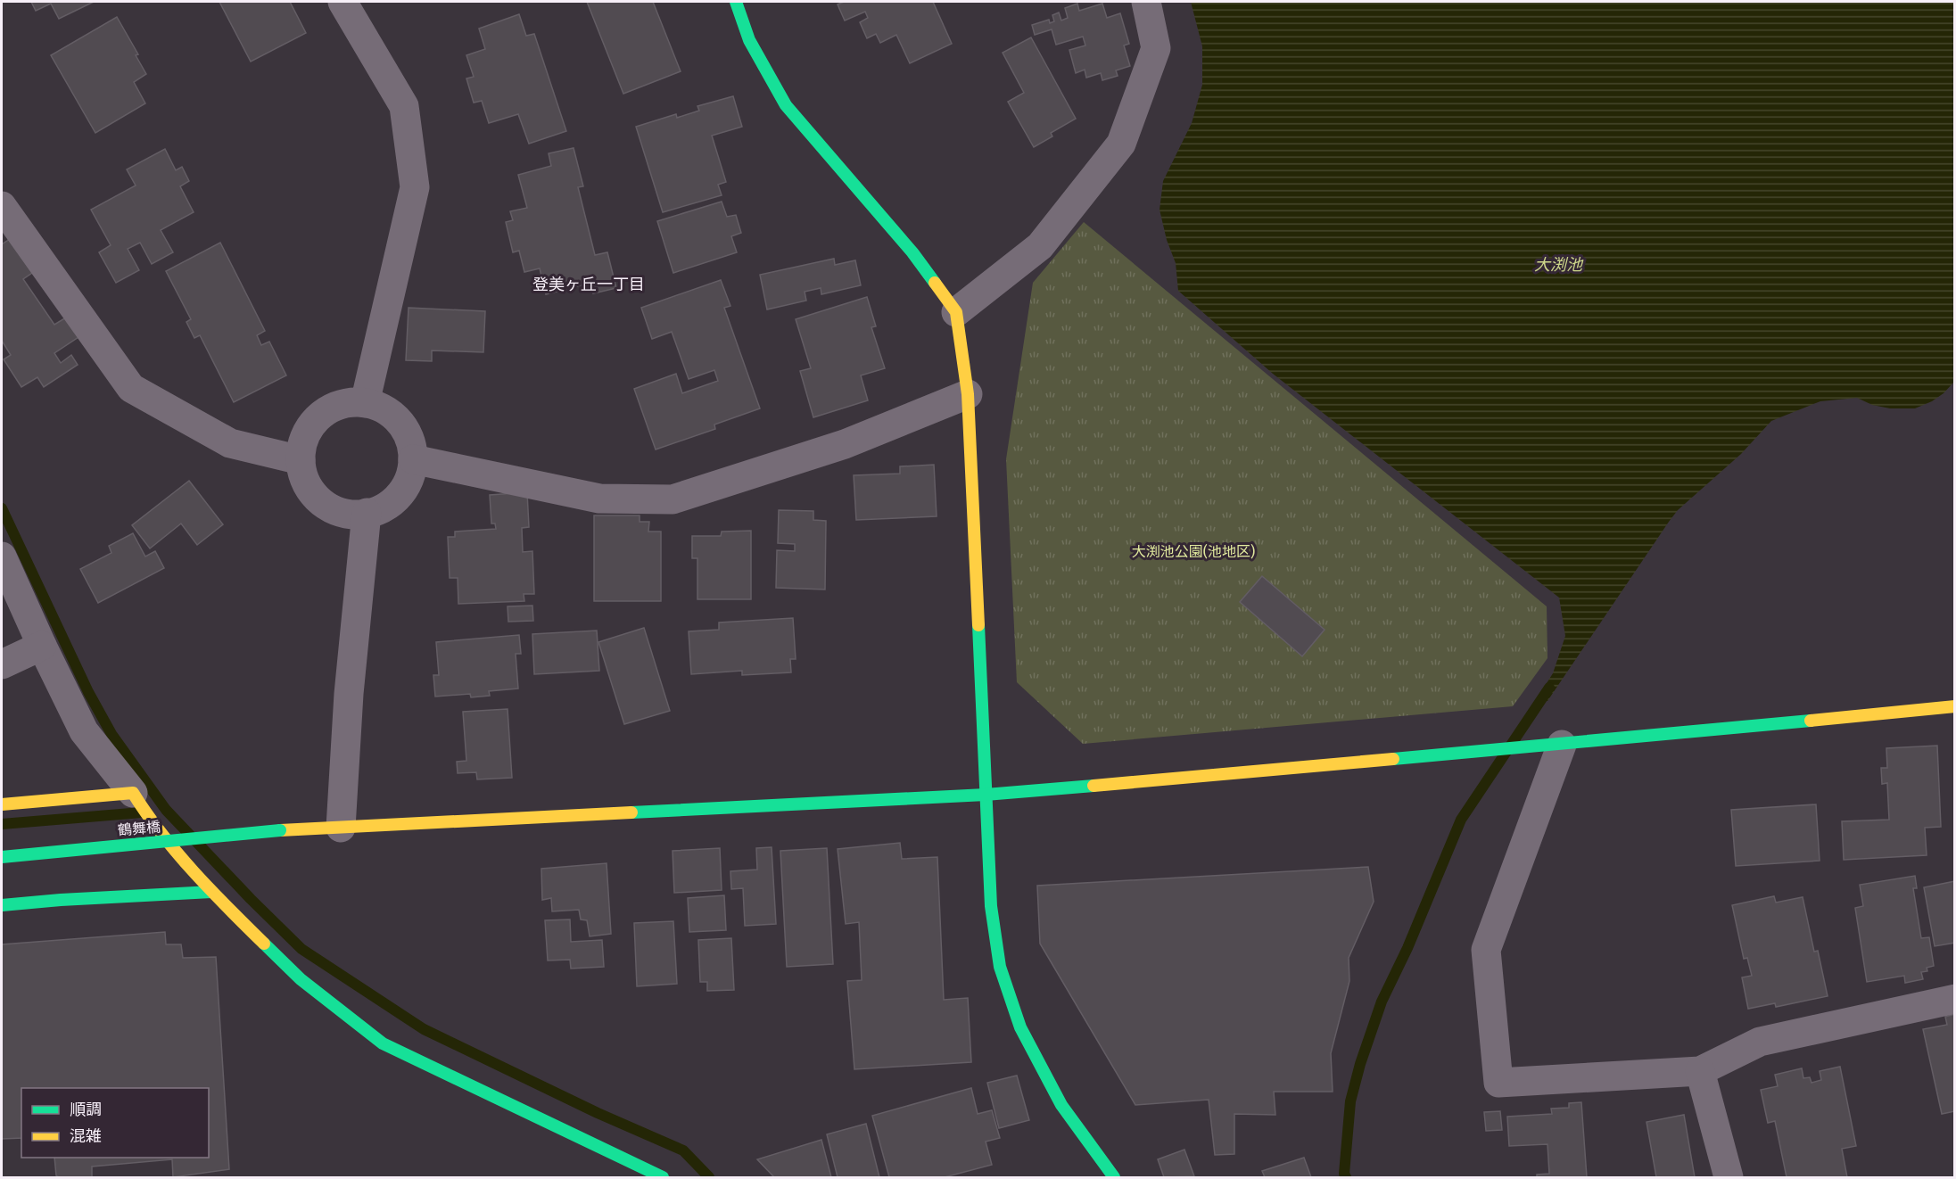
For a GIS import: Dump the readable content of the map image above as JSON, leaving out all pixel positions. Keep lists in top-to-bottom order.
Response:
{
  "streets": {
    "street": ["鶴舞橋"]
  },
  "districts": ["登美ヶ丘一丁目"],
  "water": ["大渕池"],
  "parks": ["大渕池公園(池地区)"],
  "legend": ["順調", "混雑"]
}
